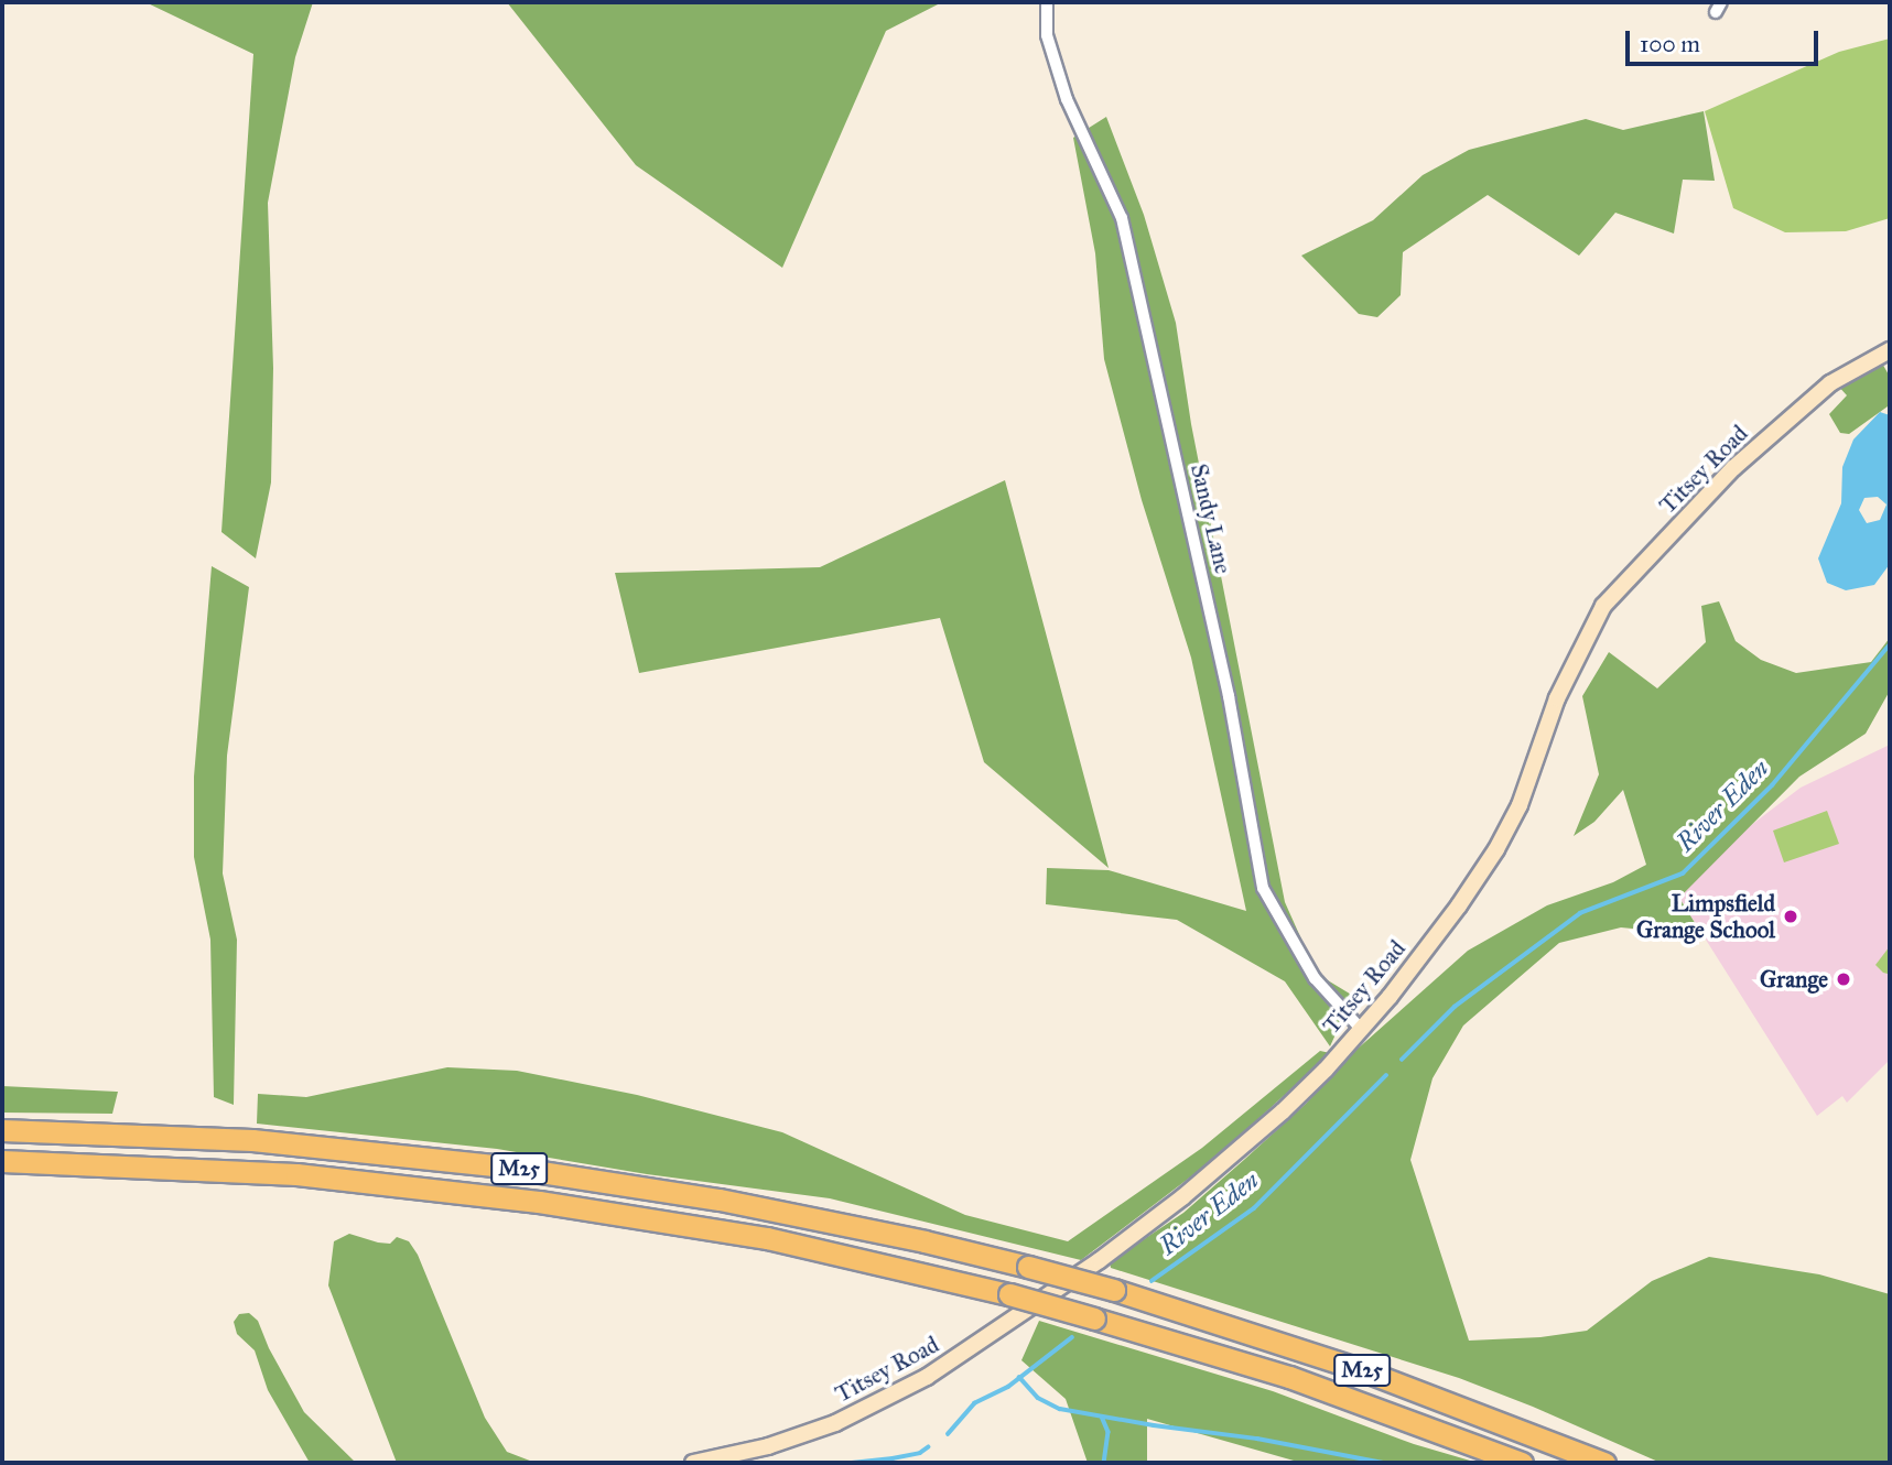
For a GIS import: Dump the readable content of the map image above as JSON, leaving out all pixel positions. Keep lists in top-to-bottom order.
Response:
{
  "streets": {
    "highway": ["M25"],
    "main road": ["Titsey Road"],
    "street": ["Sandy Lane"]
  },
  "crossings": [
    ["Titsey Road", "Sandy Lane"]
  ],
  "water": ["River Eden"],
  "places": ["Limpsfield Grange School", "Grange"],
  "scale_bar": "100 m"
}
